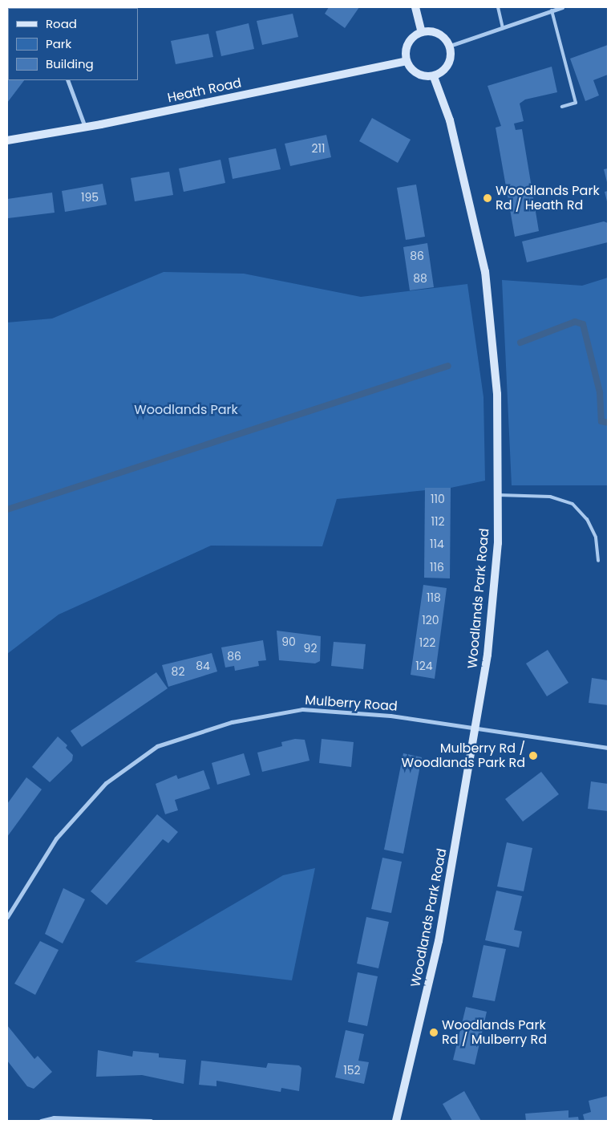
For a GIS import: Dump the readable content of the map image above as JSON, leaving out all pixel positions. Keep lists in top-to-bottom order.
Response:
{
  "streets": {
    "street": ["Heath Road", "Woodlands Park Road", "Mulberry Road"]
  },
  "crossings": [
    ["Heath Road", "Woodlands Park Road"],
    ["Woodlands Park Road", "Mulberry Road"]
  ],
  "parks": ["Woodlands Park"],
  "places": ["Woodlands Park Rd / Heath Rd", "Mulberry Rd / Woodlands Park Rd", "Woodlands Park Rd / Mulberry Rd"],
  "house_numbers": [
    "211",
    "195",
    "86",
    "88",
    "110",
    "112",
    "114",
    "116",
    "118",
    "120",
    "90",
    "122",
    "92",
    "86",
    "84",
    "124",
    "82",
    "152"
  ],
  "legend": ["Road", "Park", "Building"]
}
